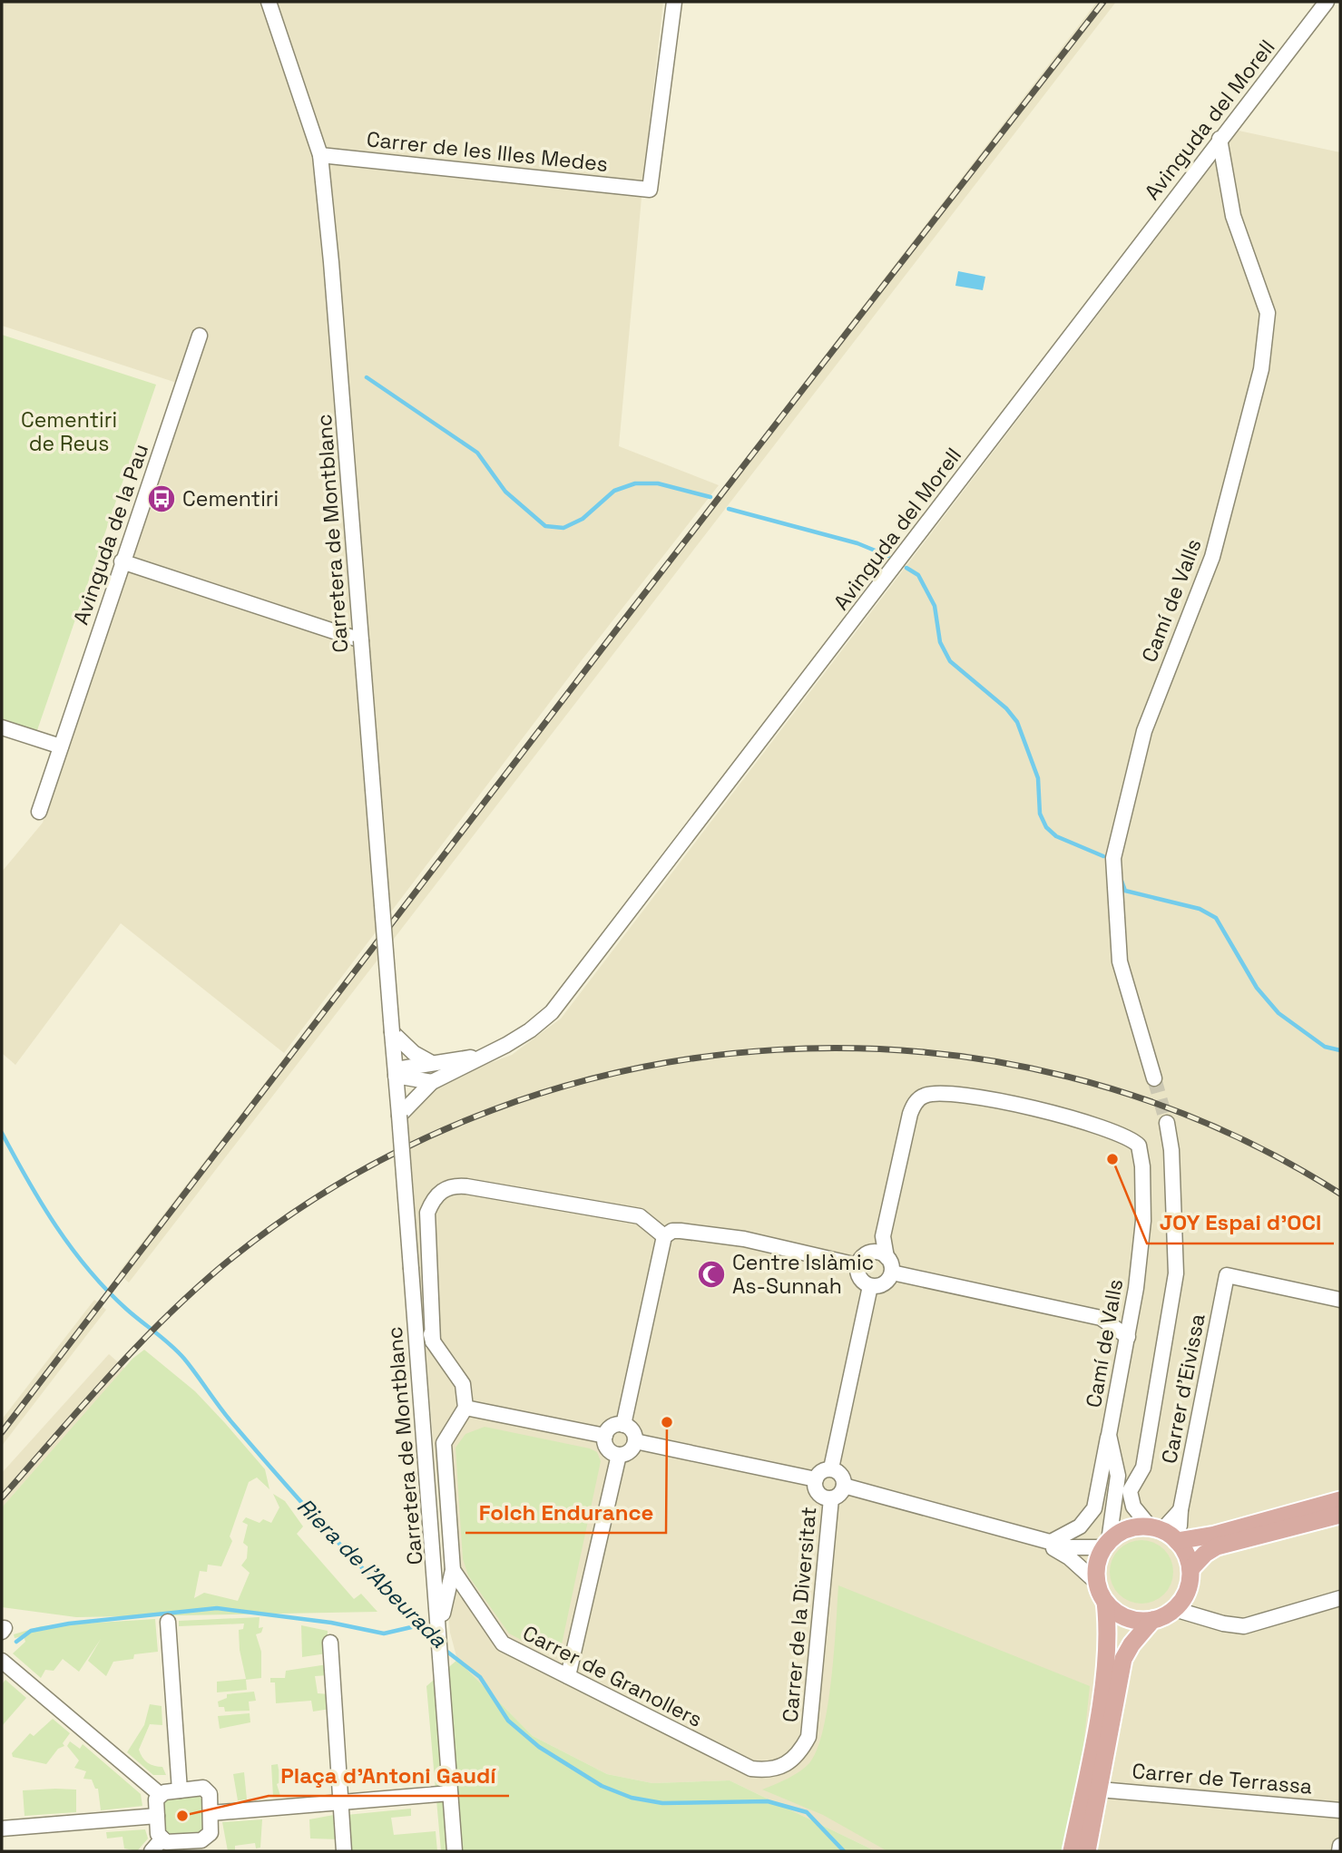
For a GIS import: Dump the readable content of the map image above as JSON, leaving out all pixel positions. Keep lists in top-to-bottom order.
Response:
{
  "streets": {
    "street": [
      "Avinguda del Morell",
      "Carrer de les Illes Medes",
      "Carretera de Montblanc",
      "Avinguda de la Pau",
      "Camí de Valls",
      "Carrer d'Eivissa",
      "Carrer de la Diversitat",
      "Carrer de Granollers",
      "Carrer de Terrassa"
    ]
  },
  "crossings": [
    ["Avinguda del Morell", "Carretera de Montblanc"],
    ["Avinguda del Morell", "Camí de Valls"],
    ["Carrer de les Illes Medes", "Carretera de Montblanc"],
    ["Camí de Valls", "Carrer d'Eivissa"],
    ["Carrer de la Diversitat", "Carrer de Granollers"]
  ],
  "water": ["Riera de l'Abeurada"],
  "parks": ["Cementiri de Reus"],
  "places": {
    "bus stop": ["Cementiri"],
    "other": ["JOY Espai d’OCI", "Folch Endurance", "Plaça d'Antoni Gaudí"],
    "mosque": ["Centre Islàmic As-Sunnah"]
  }
}
